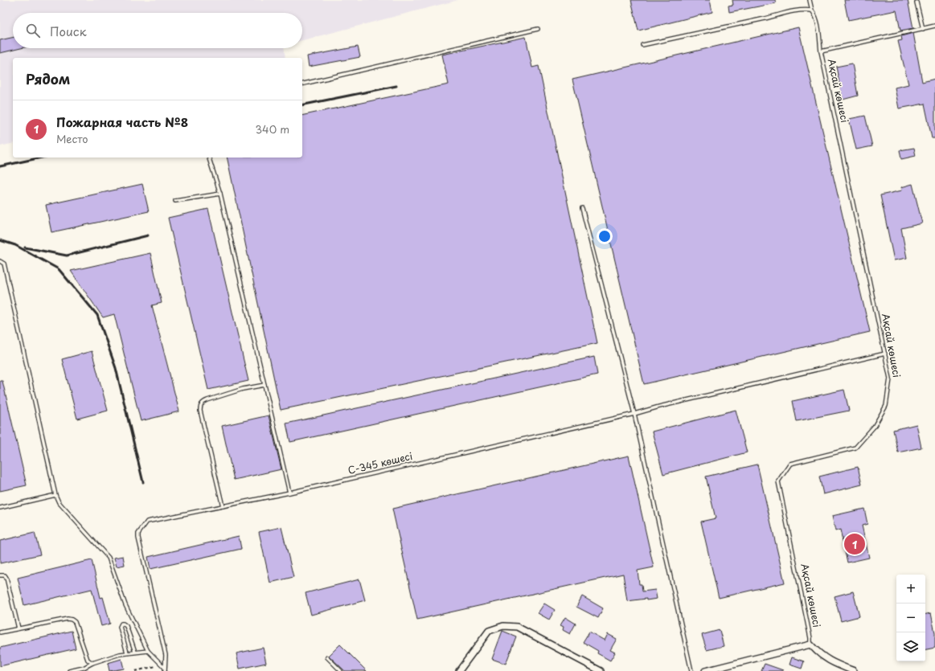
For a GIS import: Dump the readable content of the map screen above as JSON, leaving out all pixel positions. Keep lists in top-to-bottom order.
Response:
{
  "streets": {
    "lane": ["Ақсай көшесі", "С-345 көшесі"]
  },
  "crossings": [
    ["Ақсай көшесі", "С-345 көшесі"]
  ],
  "page": {
    "search": "Поиск",
    "heading": "Рядом",
    "list": [
      {
        "mark": "1",
        "name": "Пожарная часть №8",
        "note": "Место",
        "value": "340 m"
      }
    ],
    "pins": "1",
    "map_buttons": ["+", "−"]
  }
}
